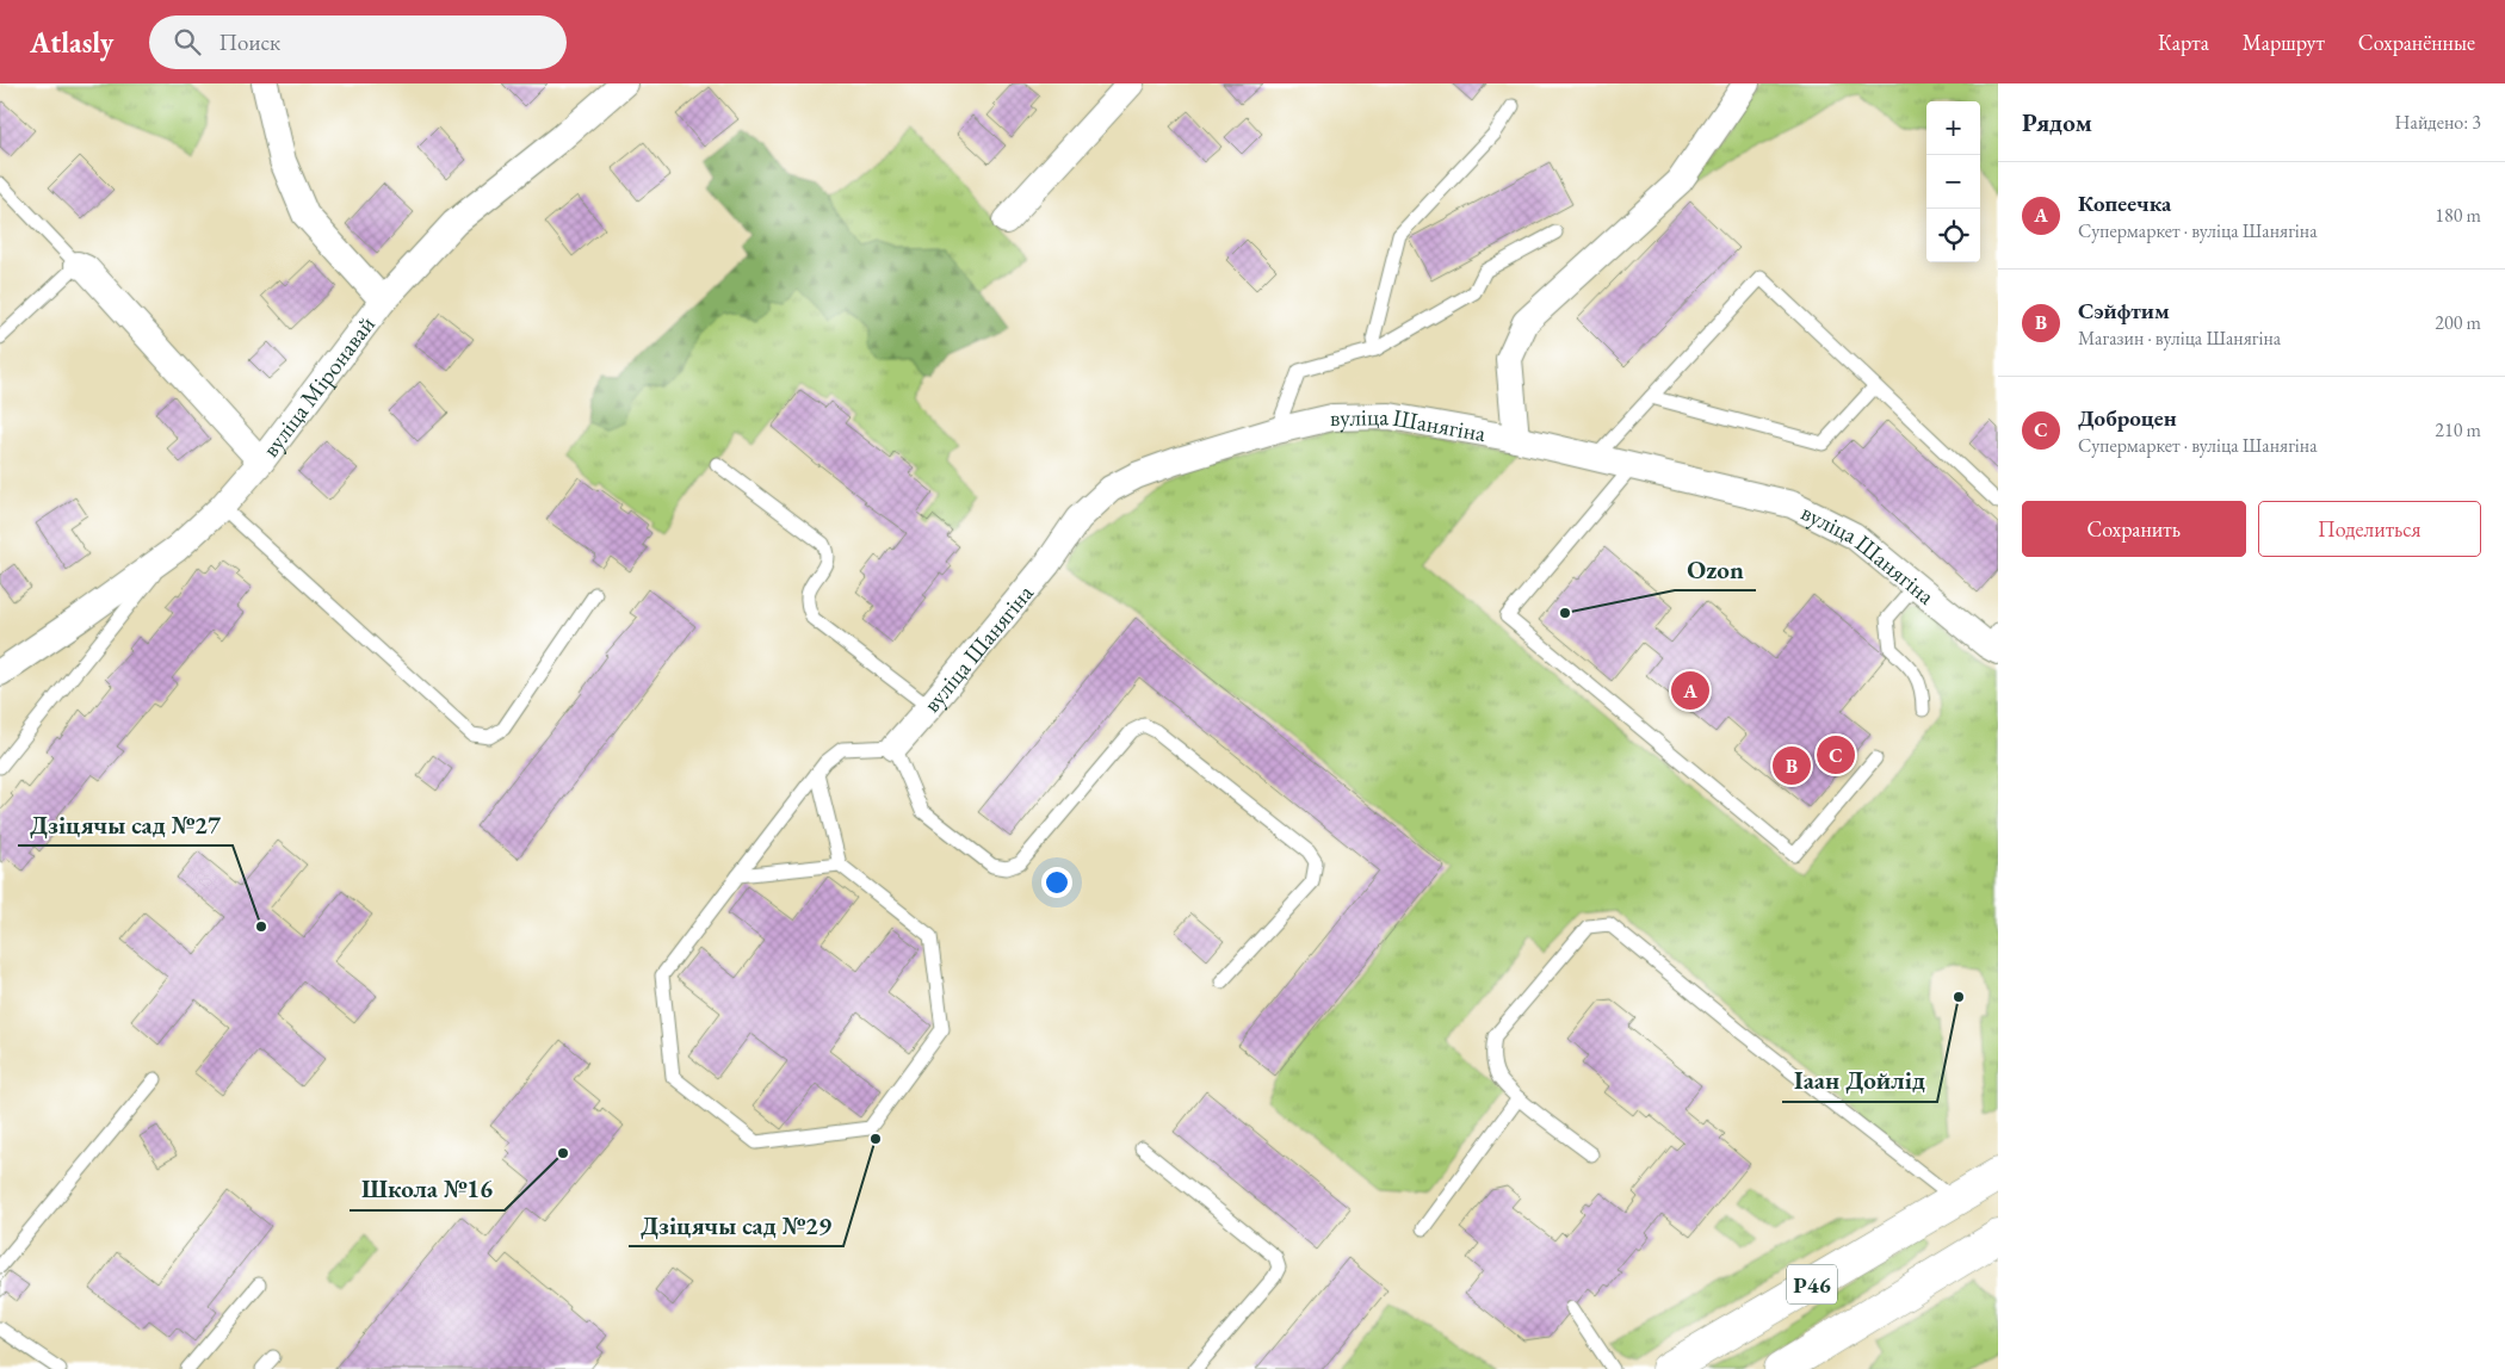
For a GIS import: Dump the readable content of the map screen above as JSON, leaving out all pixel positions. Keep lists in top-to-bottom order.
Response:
{
  "streets": {
    "main road": ["Р46"],
    "street": ["вуліца Міронавай", "вуліца Шанягіна"]
  },
  "places": [
    "Ozon",
    "Дзіцячы сад №27",
    "Іаан Дойлід",
    "Дзіцячы сад №29",
    "Школа №16"
  ],
  "page": {
    "header": "Atlasly",
    "search": "Поиск",
    "nav": ["Карта", "Маршрут", "Сохранённые"],
    "heading": ["Рядом", "Найдено: 3"],
    "map_buttons": ["+", "−"],
    "list": [
      {
        "mark": "A",
        "name": "Копеечка",
        "note": "Супермаркет · вуліца Шанягіна",
        "value": "180 m"
      },
      {
        "mark": "B",
        "name": "Сэйфтим",
        "note": "Магазин · вуліца Шанягіна",
        "value": "200 m"
      },
      {
        "mark": "C",
        "name": "Доброцен",
        "note": "Супермаркет · вуліца Шанягіна",
        "value": "210 m"
      }
    ],
    "buttons": ["Сохранить", "Поделиться"],
    "pins": ["A", "C", "B"]
  }
}
